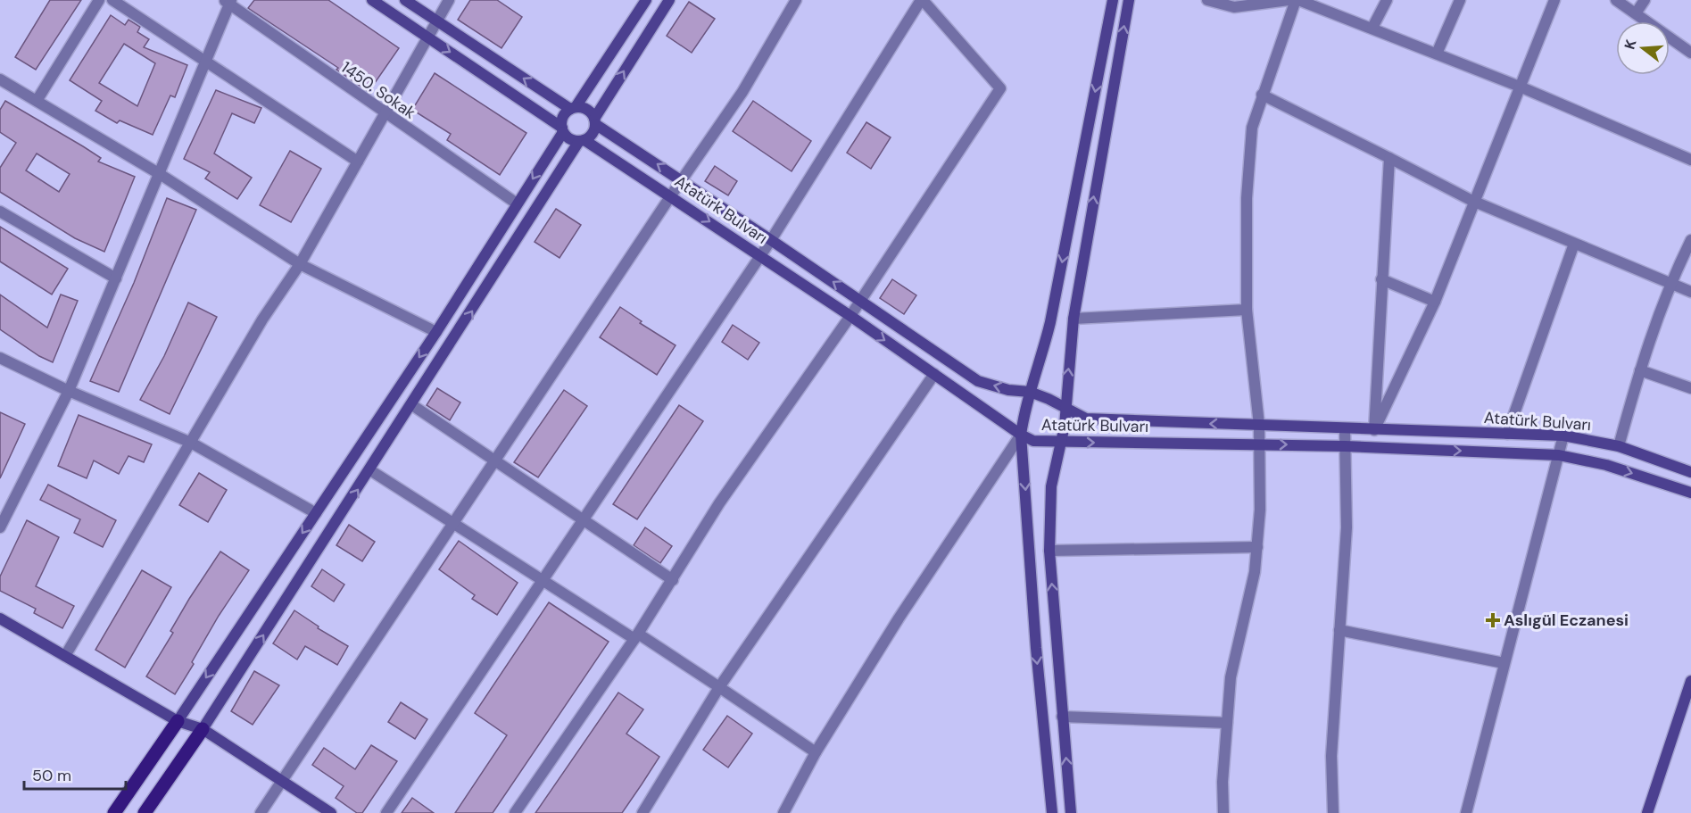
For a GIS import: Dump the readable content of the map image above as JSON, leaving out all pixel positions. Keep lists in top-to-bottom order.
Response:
{
  "streets": {
    "main road": ["Atatürk Bulvarı"],
    "street": ["1450. Sokak"]
  },
  "places": {
    "health": ["Aslıgül Eczanesi"]
  },
  "scale_bar": "50 m",
  "north": "left"
}
